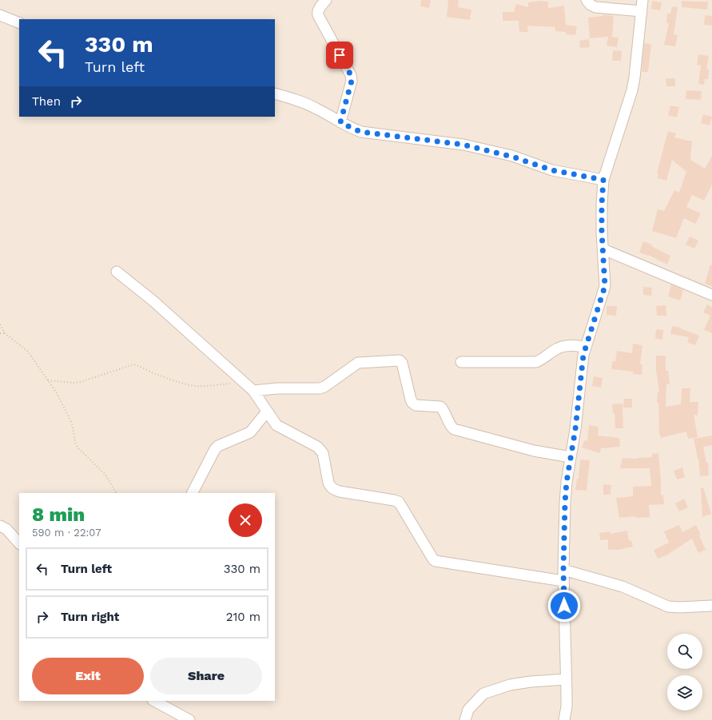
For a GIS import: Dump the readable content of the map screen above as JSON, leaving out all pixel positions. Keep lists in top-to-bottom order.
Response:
{
  "page": {
    "turn": ["330 m", "Turn left"],
    "then": "Then",
    "heading": ["8 min", "590 m · 22:07"],
    "list": [
      {
        "name": "Turn left",
        "value": "330 m"
      },
      {
        "name": "Turn right",
        "value": "210 m"
      }
    ],
    "buttons": ["Exit", "Share"]
  }
}
